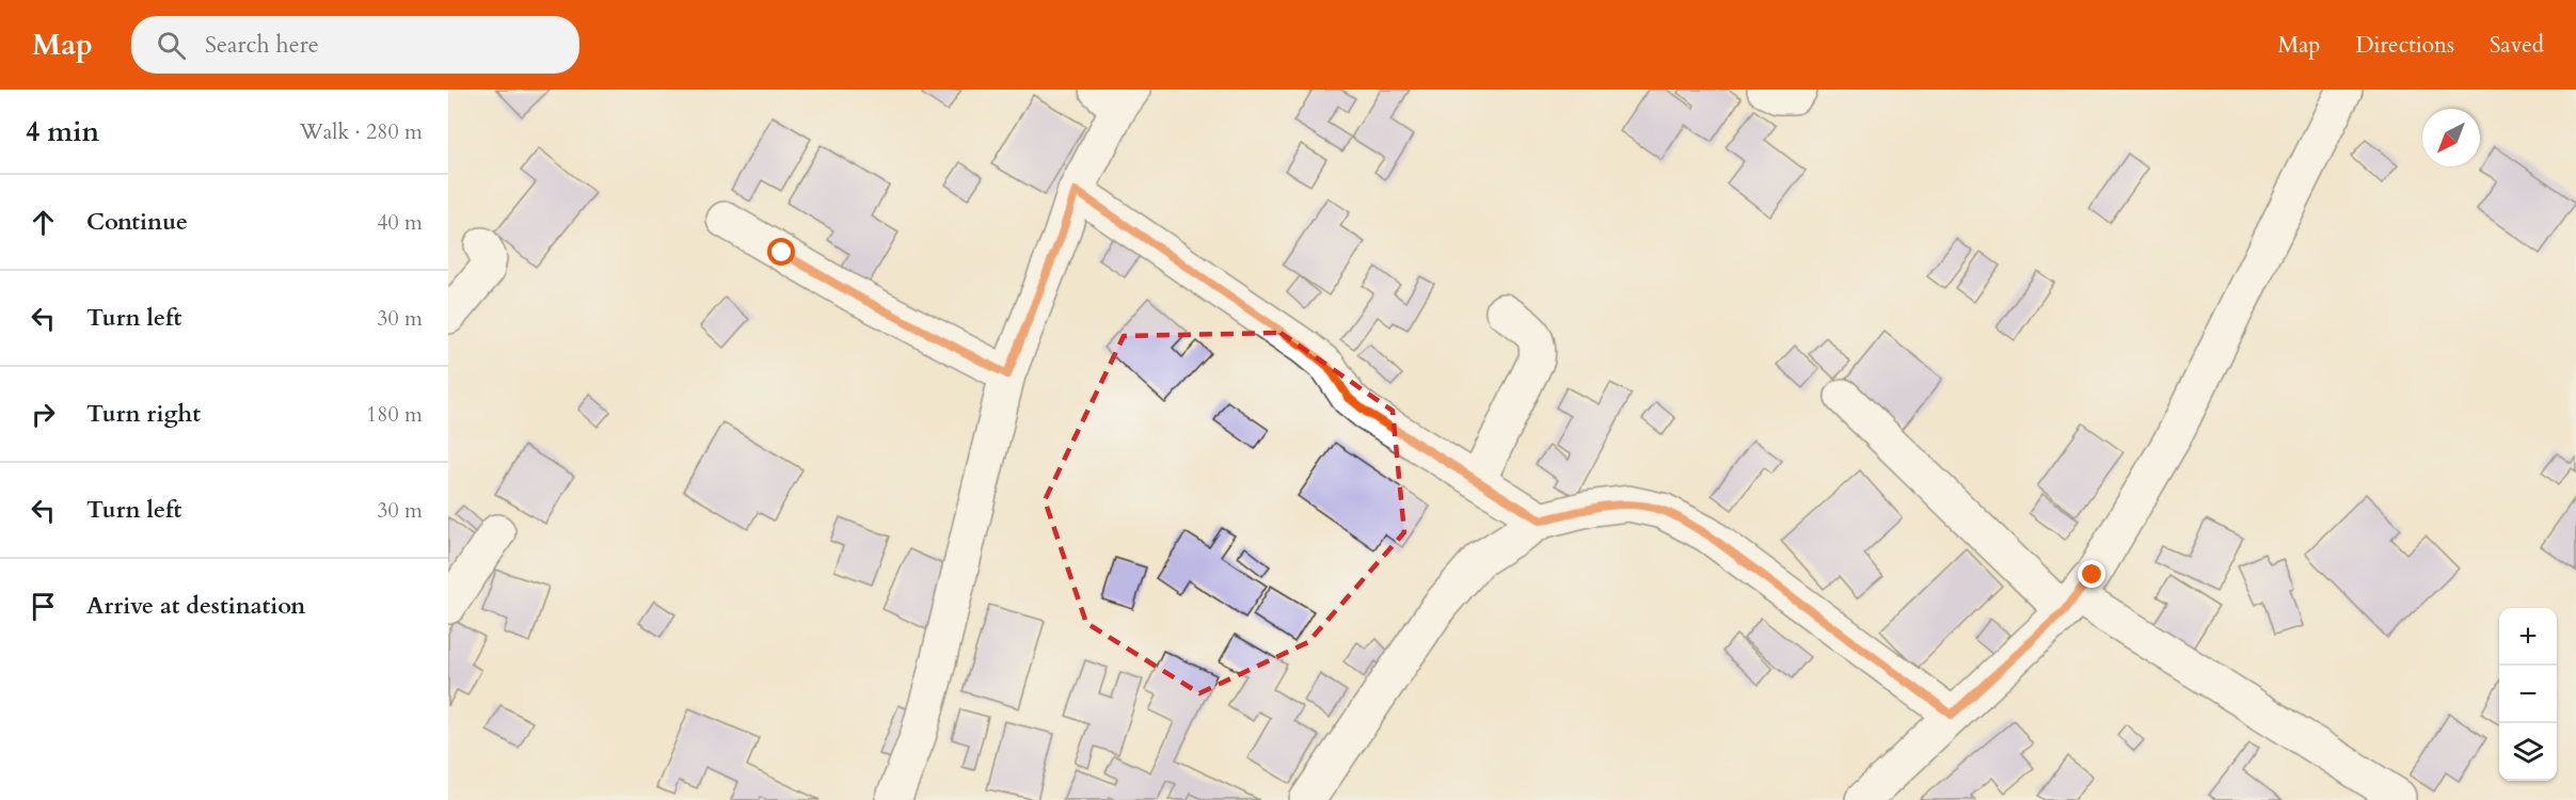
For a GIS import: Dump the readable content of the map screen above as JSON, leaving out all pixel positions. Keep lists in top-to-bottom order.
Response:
{
  "north": "bottom left",
  "page": {
    "header": "Map",
    "search": "Search here",
    "nav": ["Map", "Directions", "Saved"],
    "heading": ["4 min", "Walk · 280 m"],
    "list": [
      ["Continue", "40 m"],
      ["Turn left", "30 m"],
      ["Turn right", "180 m"],
      ["Turn left", "30 m"],
      "Arrive at destination"
    ],
    "map_buttons": ["+", "−"]
  }
}
